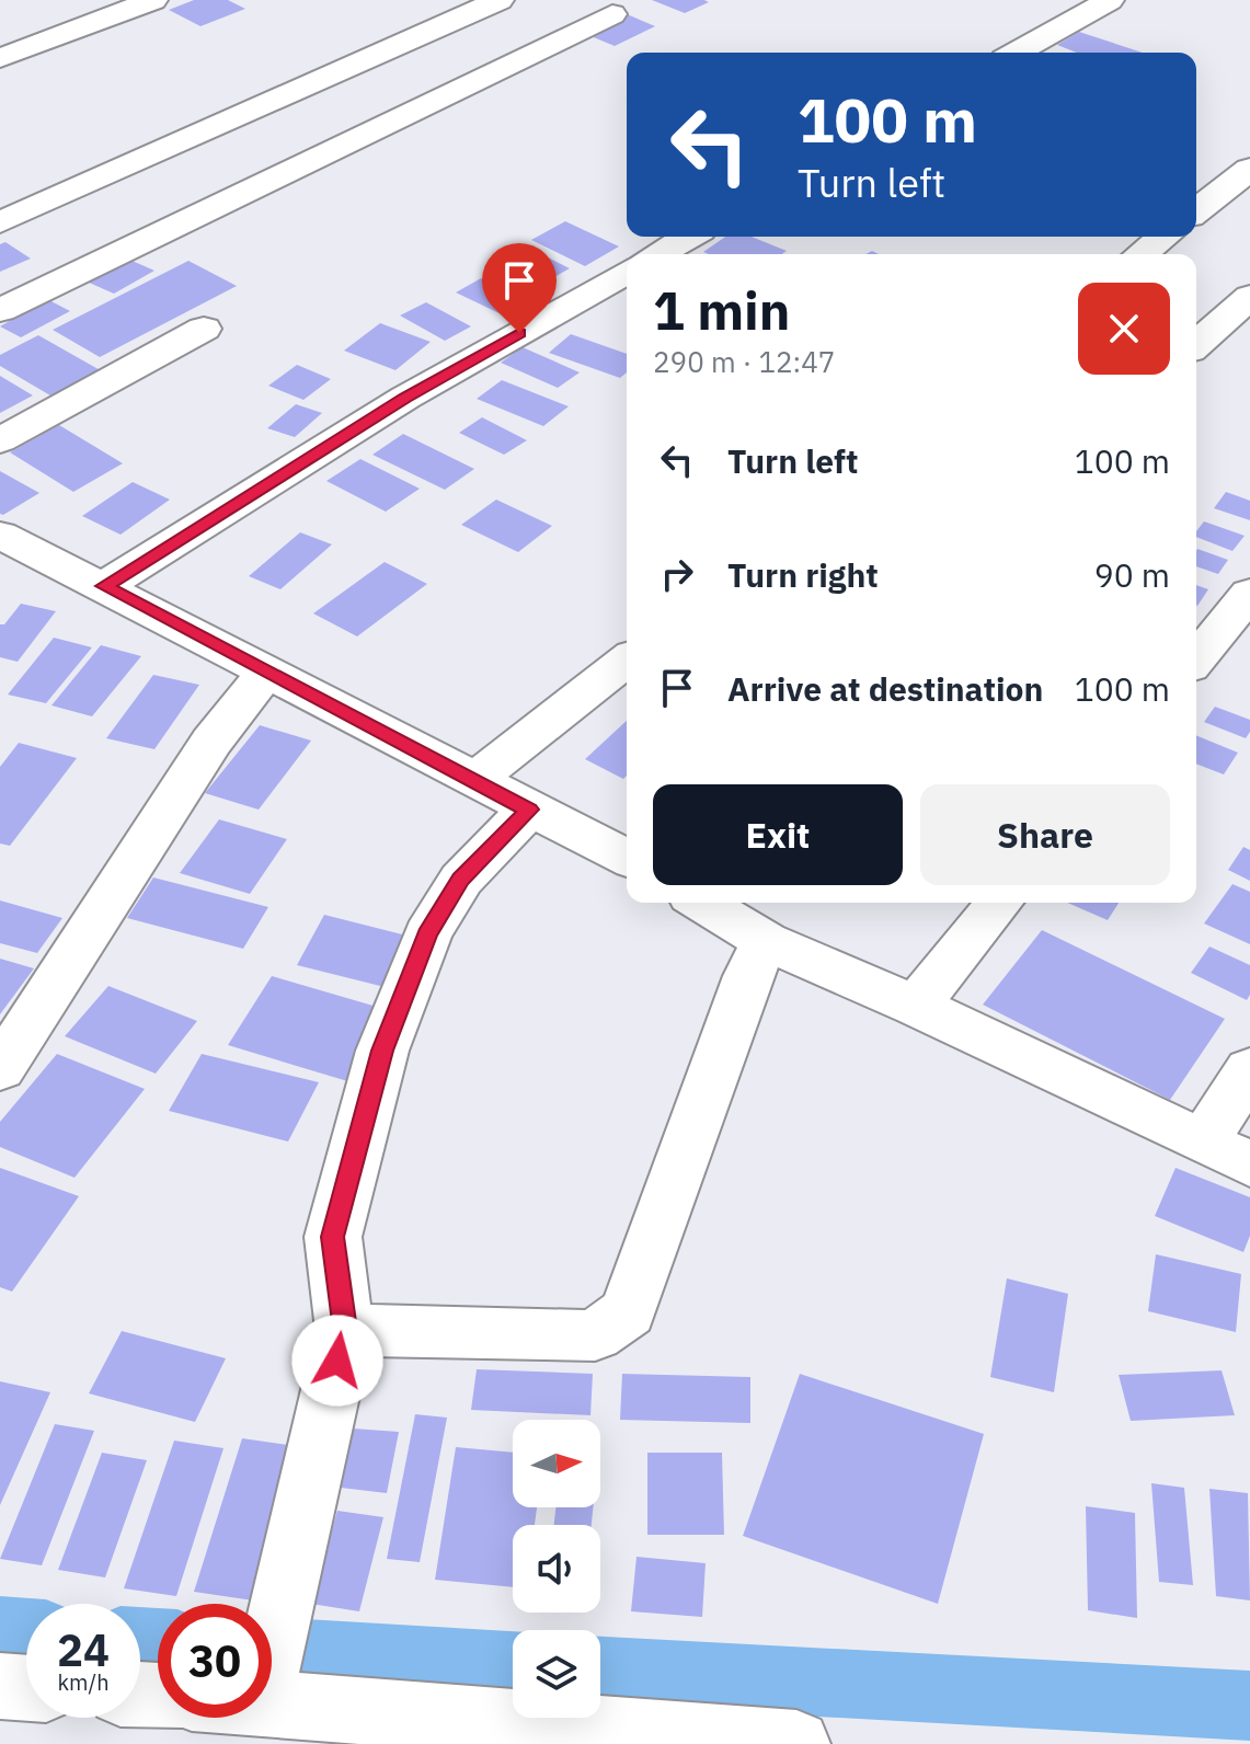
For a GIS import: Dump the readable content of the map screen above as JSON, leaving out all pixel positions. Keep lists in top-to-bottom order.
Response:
{
  "north": "right",
  "page": {
    "turn": ["100 m", "Turn left"],
    "heading": ["1 min", "290 m · 12:47"],
    "list": [
      {
        "name": "Turn left",
        "value": "100 m"
      },
      {
        "name": "Turn right",
        "value": "90 m"
      },
      {
        "name": "Arrive at destination",
        "value": "100 m"
      }
    ],
    "buttons": ["Exit", "Share"],
    "speed": "24 km/h",
    "limit": "30"
  }
}
